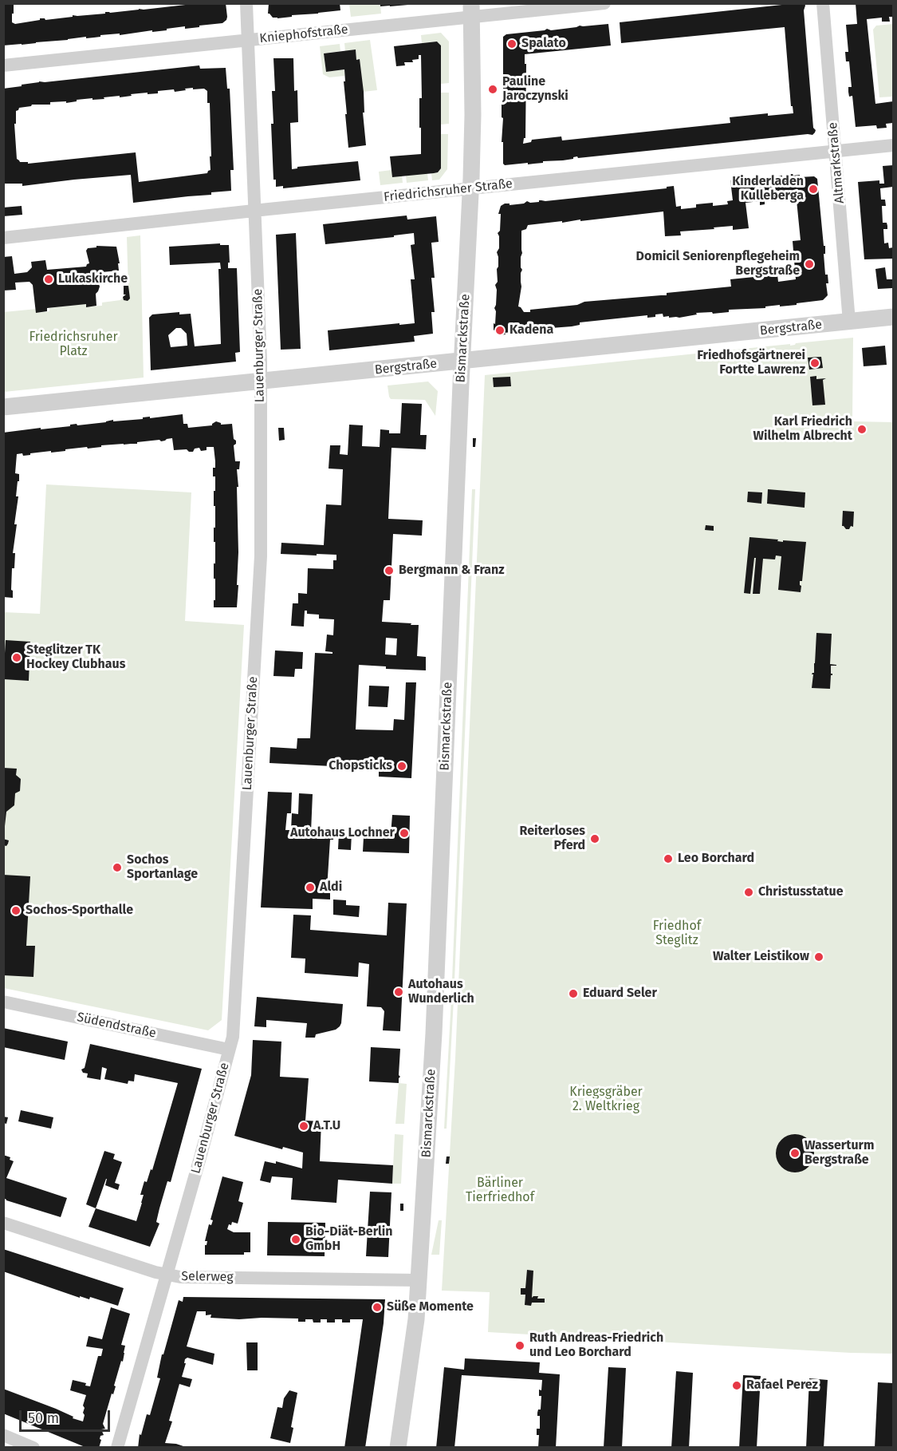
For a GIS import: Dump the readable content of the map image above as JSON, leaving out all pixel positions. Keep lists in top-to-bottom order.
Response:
{
  "streets": {
    "street": [
      "Kniephofstraße",
      "Altmarkstraße",
      "Friedrichsruher Straße",
      "Bergstraße",
      "Bismarckstraße",
      "Lauenburger Straße",
      "Südendstraße",
      "Selerweg"
    ]
  },
  "crossings": [
    ["Kniephofstraße", "Bismarckstraße"],
    ["Kniephofstraße", "Lauenburger Straße"],
    ["Altmarkstraße", "Friedrichsruher Straße"],
    ["Altmarkstraße", "Bergstraße"],
    ["Friedrichsruher Straße", "Bismarckstraße"],
    ["Friedrichsruher Straße", "Lauenburger Straße"],
    ["Bergstraße", "Bismarckstraße"],
    ["Bergstraße", "Lauenburger Straße"],
    ["Bismarckstraße", "Selerweg"],
    ["Lauenburger Straße", "Südendstraße"],
    ["Lauenburger Straße", "Selerweg"]
  ],
  "parks": [
    "Friedrichsruher Platz",
    "Friedhof Steglitz",
    "Kriegsgräber 2. Weltkrieg",
    "Bärliner Tierfriedhof"
  ],
  "places": [
    "Spalato",
    "Pauline Jaroczynski",
    "Kinderladen Kulleberga",
    "Domicil Seniorenpflegeheim Bergstraße",
    "Lukaskirche",
    "Kadena",
    "Friedhofsgärtnerei Fortte Lawrenz",
    "Karl Friedrich Wilhelm Albrecht",
    "Bergmann & Franz",
    "Steglitzer TK Hockey Clubhaus",
    "Chopsticks",
    "Autohaus Lochner",
    "Reiterloses Pferd",
    "Leo Borchard",
    "Sochos Sportanlage",
    "Aldi",
    "Christusstatue",
    "Sochos-Sporthalle",
    "Walter Leistikow",
    "Autohaus Wunderlich",
    "Eduard Seler",
    "A.T.U",
    "Wasserturm Bergstraße",
    "Bio-Diät-Berlin GmbH",
    "Süße Momente",
    "Ruth Andreas-Friedrich und Leo Borchard",
    "Rafael Perez"
  ],
  "scale_bar": "50 m"
}
